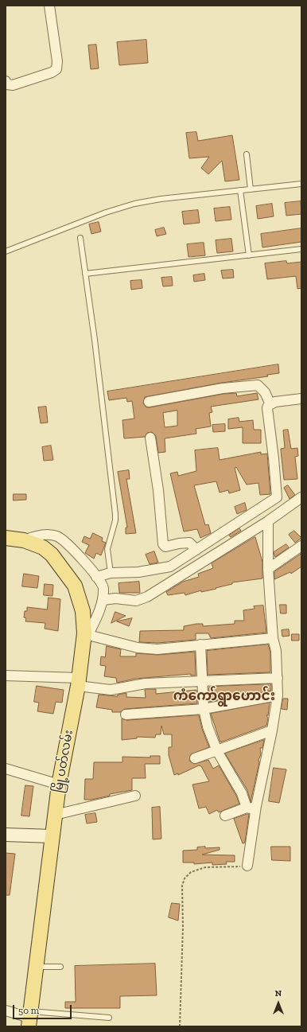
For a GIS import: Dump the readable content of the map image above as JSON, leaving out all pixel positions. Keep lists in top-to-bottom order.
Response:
{
  "streets": {
    "main road": ["မြို့ပတ်လမ်း"]
  },
  "districts": ["ကံကော်ရွာဟောင်း"],
  "scale_bar": "50 m",
  "north": "top"
}
